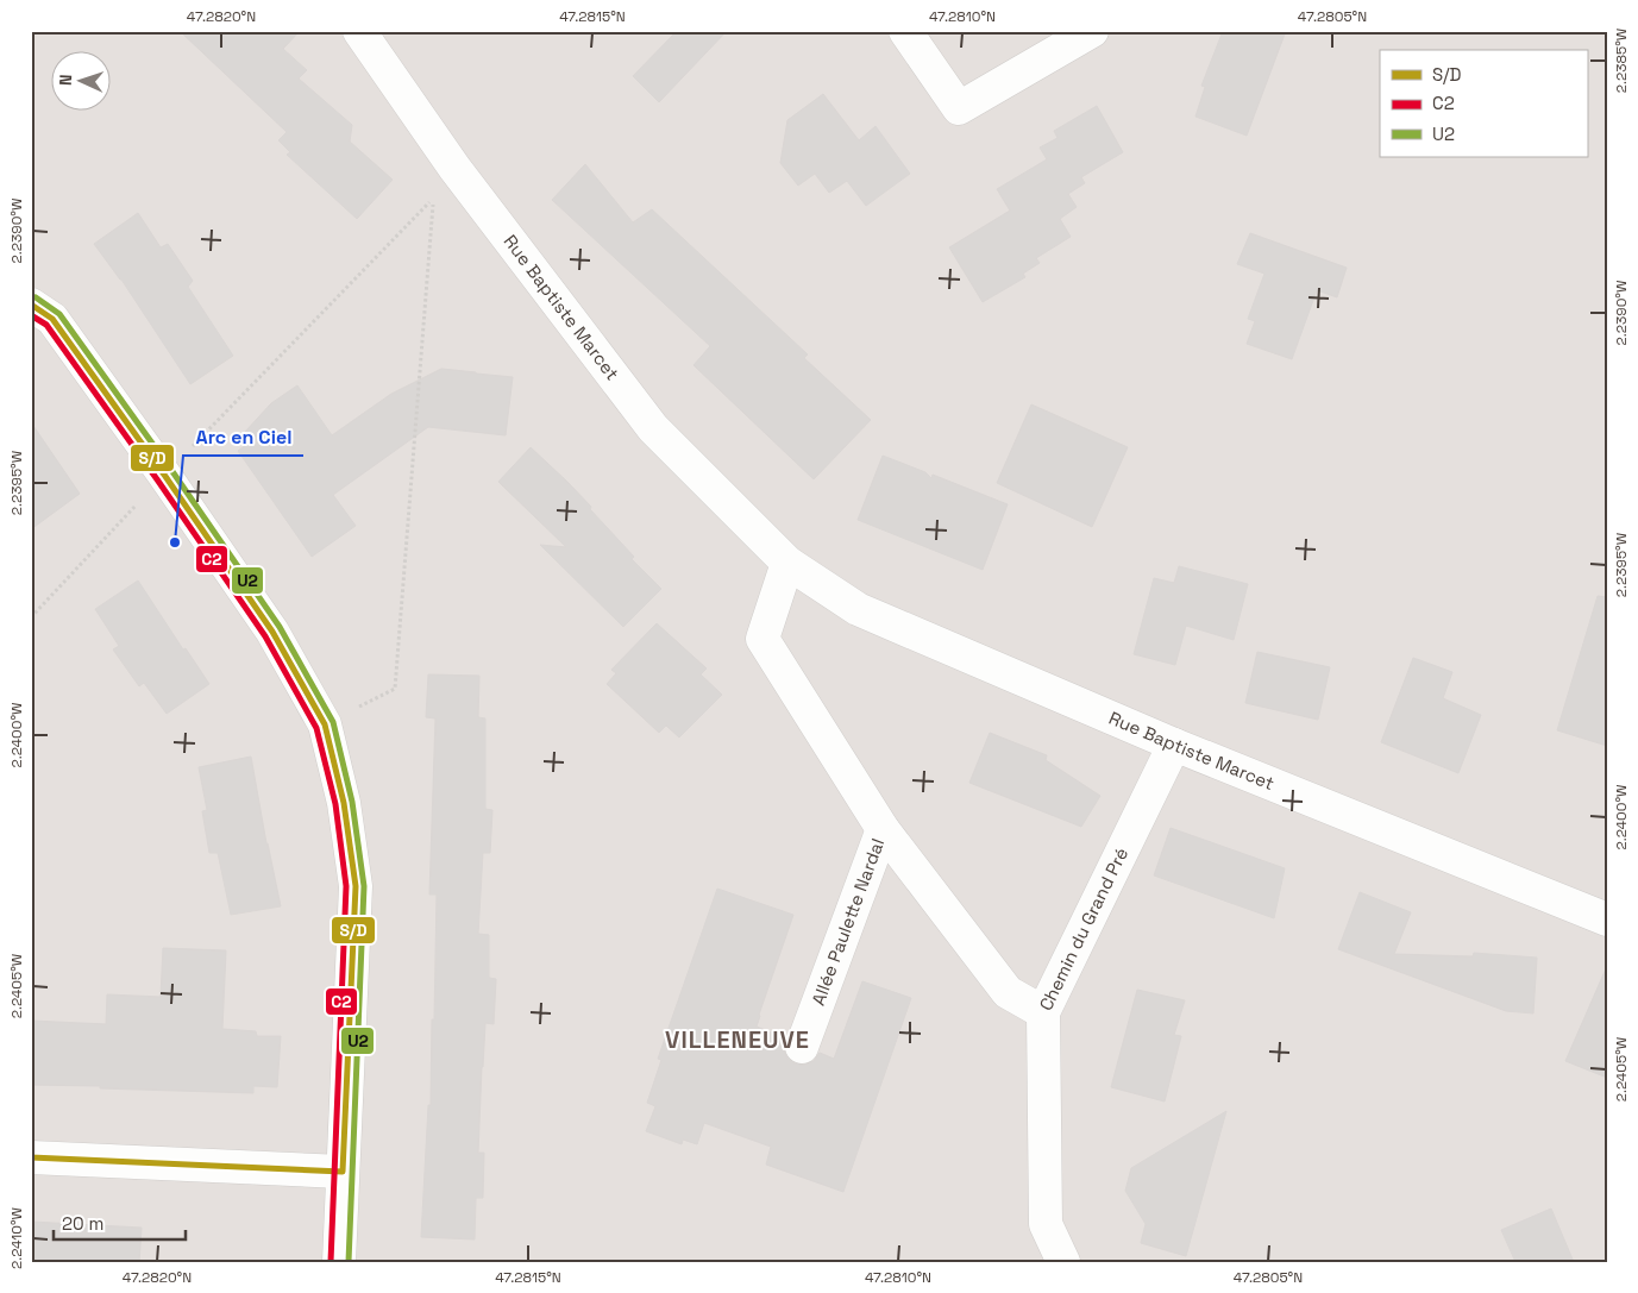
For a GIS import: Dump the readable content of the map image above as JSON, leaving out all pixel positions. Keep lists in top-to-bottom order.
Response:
{
  "streets": {
    "street": ["Rue Baptiste Marcet", "Allée Paulette Nardal", "Chemin du Grand Pré"]
  },
  "crossings": [
    ["Rue Baptiste Marcet", "Chemin du Grand Pré"]
  ],
  "districts": ["VILLENEUVE"],
  "places": ["Arc en Ciel"],
  "lines": ["transit line U2", "transit line S/D", "transit line C2"],
  "legend": ["S/D", "C2", "U2"],
  "scale_bar": "20 m",
  "north": "left",
  "coordinates": [
    "47.2820°N",
    "47.2815°N",
    "47.2810°N",
    "47.2805°N",
    "2.2385°W",
    "2.2390°W",
    "2.2395°W",
    "2.2400°W",
    "2.2405°W",
    "2.2410°W"
  ]
}
